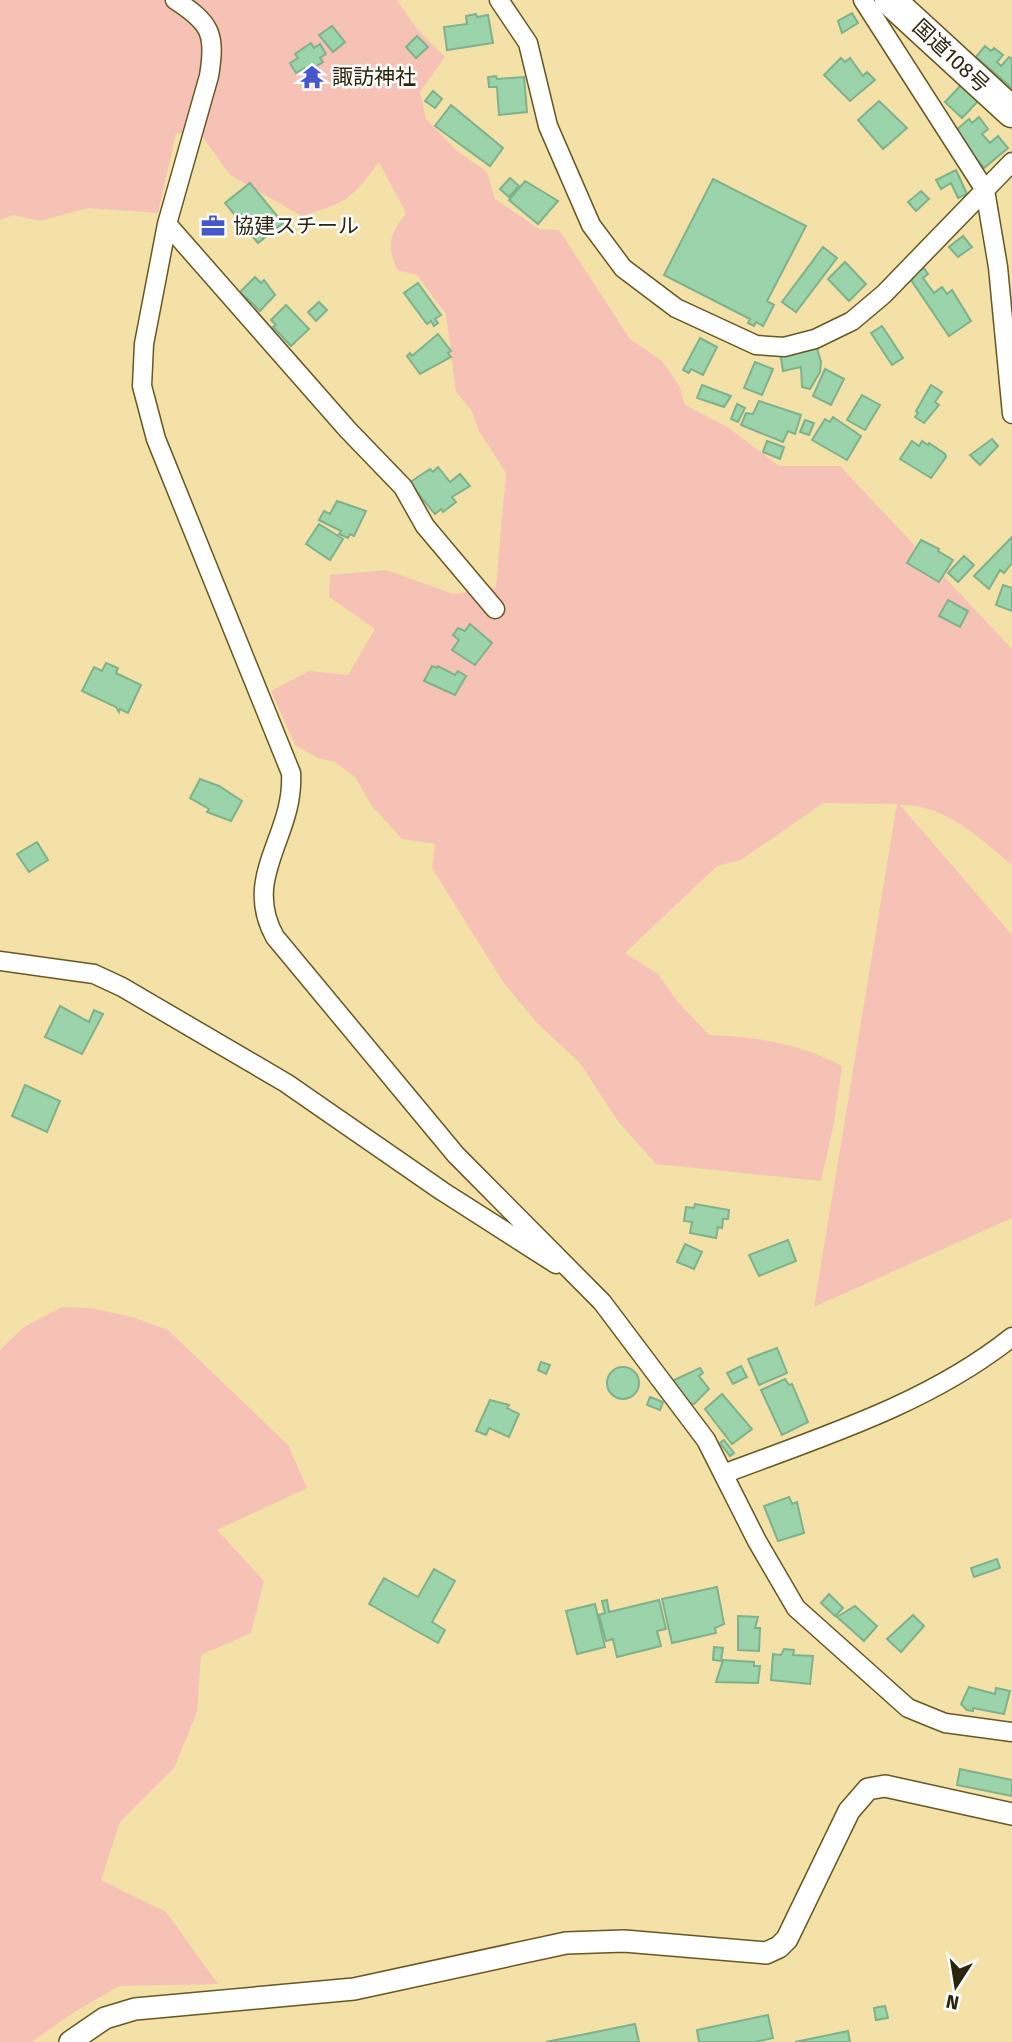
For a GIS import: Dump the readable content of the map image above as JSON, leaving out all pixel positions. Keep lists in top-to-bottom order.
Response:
{
  "streets": {
    "highway": ["国道108号"]
  },
  "places": {
    "temple": ["諏訪神社"],
    "office": ["協建スチール"]
  },
  "north": "bottom"
}
